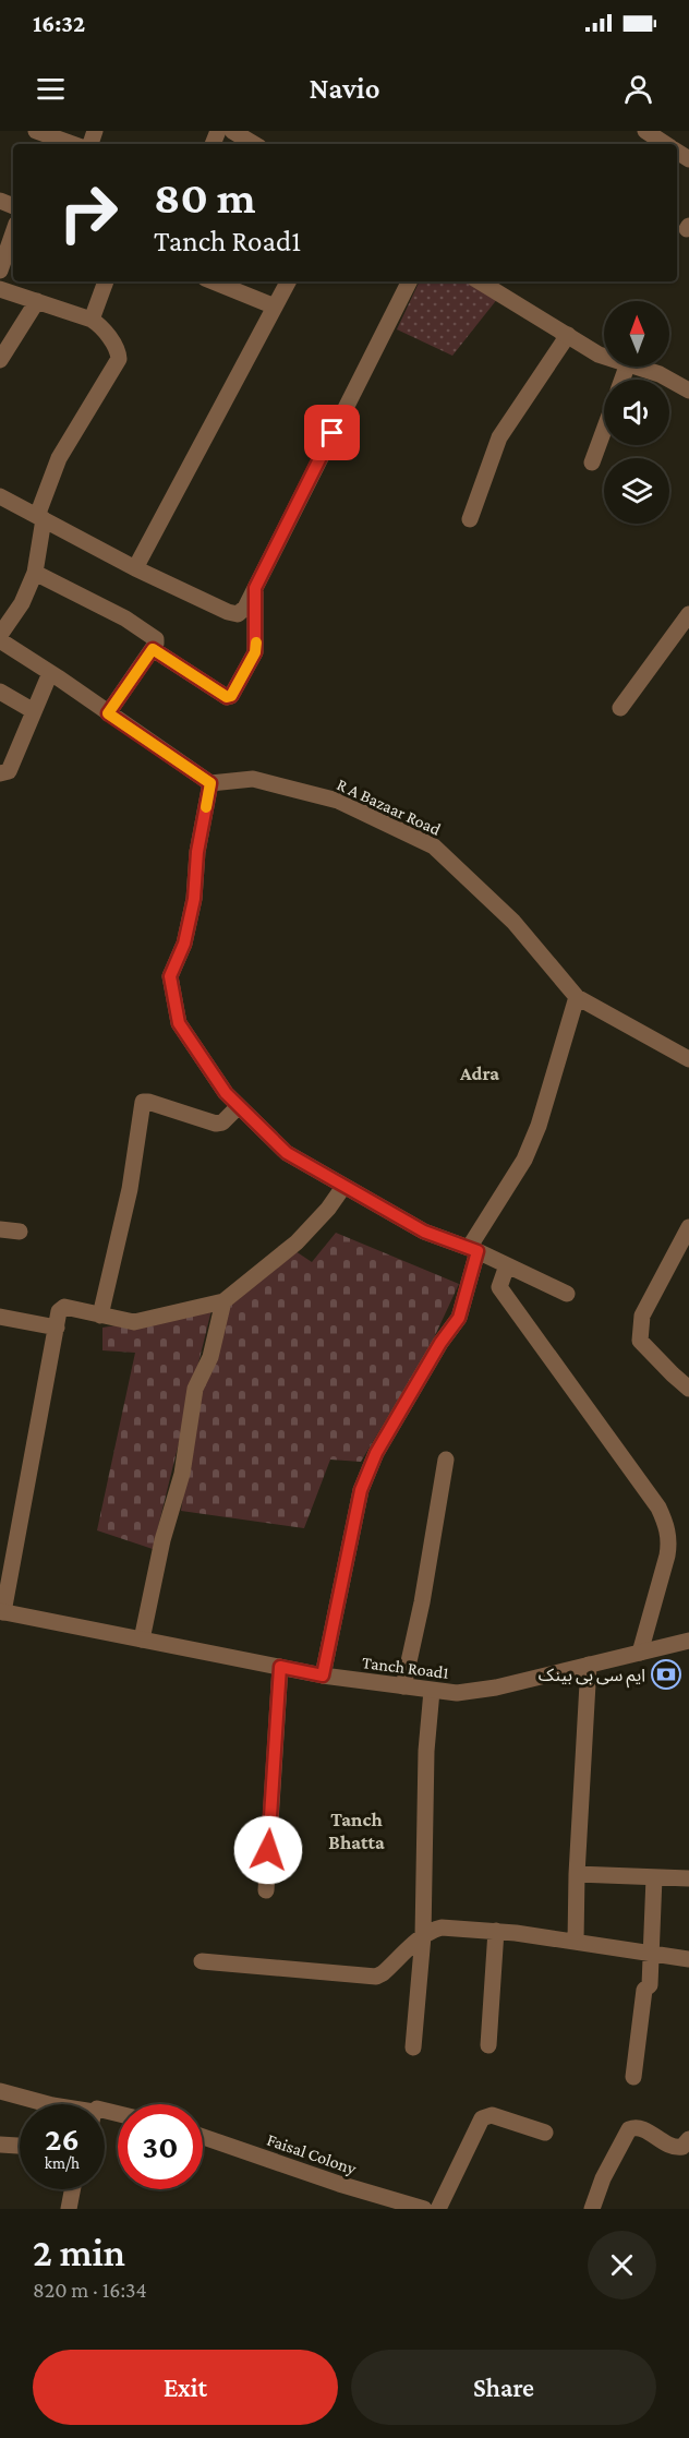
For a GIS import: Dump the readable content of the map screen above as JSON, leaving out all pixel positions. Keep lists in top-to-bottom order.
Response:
{
  "streets": {
    "street": ["R A Bazaar Road", "Tanch Road1", "Faisal Colony"]
  },
  "districts": ["Adra", "Tanch Bhatta"],
  "places": {
    "bank": ["ایم سی بی بینک"]
  },
  "north": "top",
  "page": {
    "status": "16:32",
    "header": "Navio",
    "turn": ["80 m", "Tanch Road1"],
    "speed": "26 km/h",
    "limit": "30",
    "heading": ["2 min", "820 m · 16:34"],
    "buttons": ["Exit", "Share"]
  }
}
